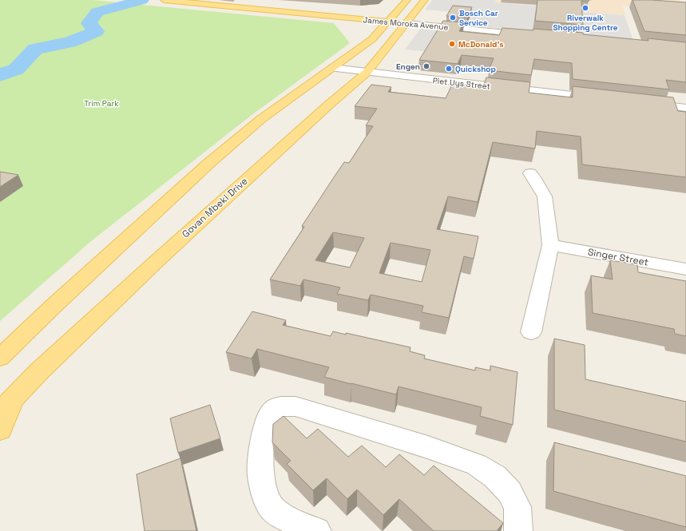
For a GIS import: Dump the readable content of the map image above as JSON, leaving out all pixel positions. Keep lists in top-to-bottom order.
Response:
{
  "streets": {
    "main road": ["James Moroka Avenue", "Govan Mbeki Drive"],
    "street": ["Piet Uys Street", "Singer Street"]
  },
  "crossings": [
    ["James Moroka Avenue", "Govan Mbeki Drive"],
    ["Piet Uys Street", "Govan Mbeki Drive"]
  ],
  "parks": ["Trim Park"],
  "places": [
    "Riverwalk Shopping Centre",
    "Bosch Car Service",
    "McDonald's",
    "Engen",
    "Quickshop"
  ]
}
